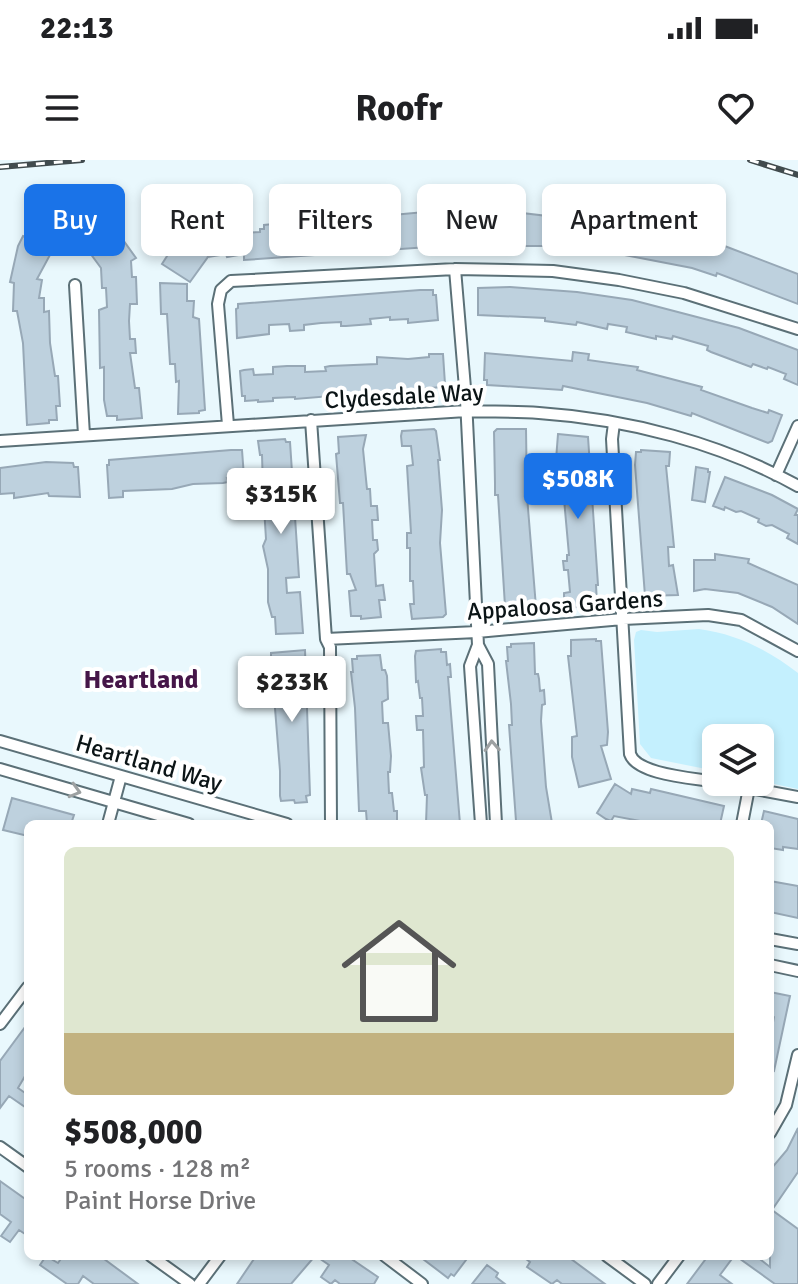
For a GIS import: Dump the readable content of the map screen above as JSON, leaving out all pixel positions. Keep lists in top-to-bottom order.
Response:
{
  "streets": {
    "street": ["Clydesdale Way", "Appaloosa Gardens", "Heartland Way"]
  },
  "districts": ["Heartland"],
  "page": {
    "status": "22:13",
    "header": "Roofr",
    "chip": [
      "Buy",
      "Rent",
      "Filters",
      "New",
      "Apartment"
    ],
    "price": ["$508K", "$315K", "$233K"],
    "list": [
      {
        "name": "$508,000",
        "note": "5 rooms · 128 m² · Paint Horse Drive"
      }
    ]
  }
}
